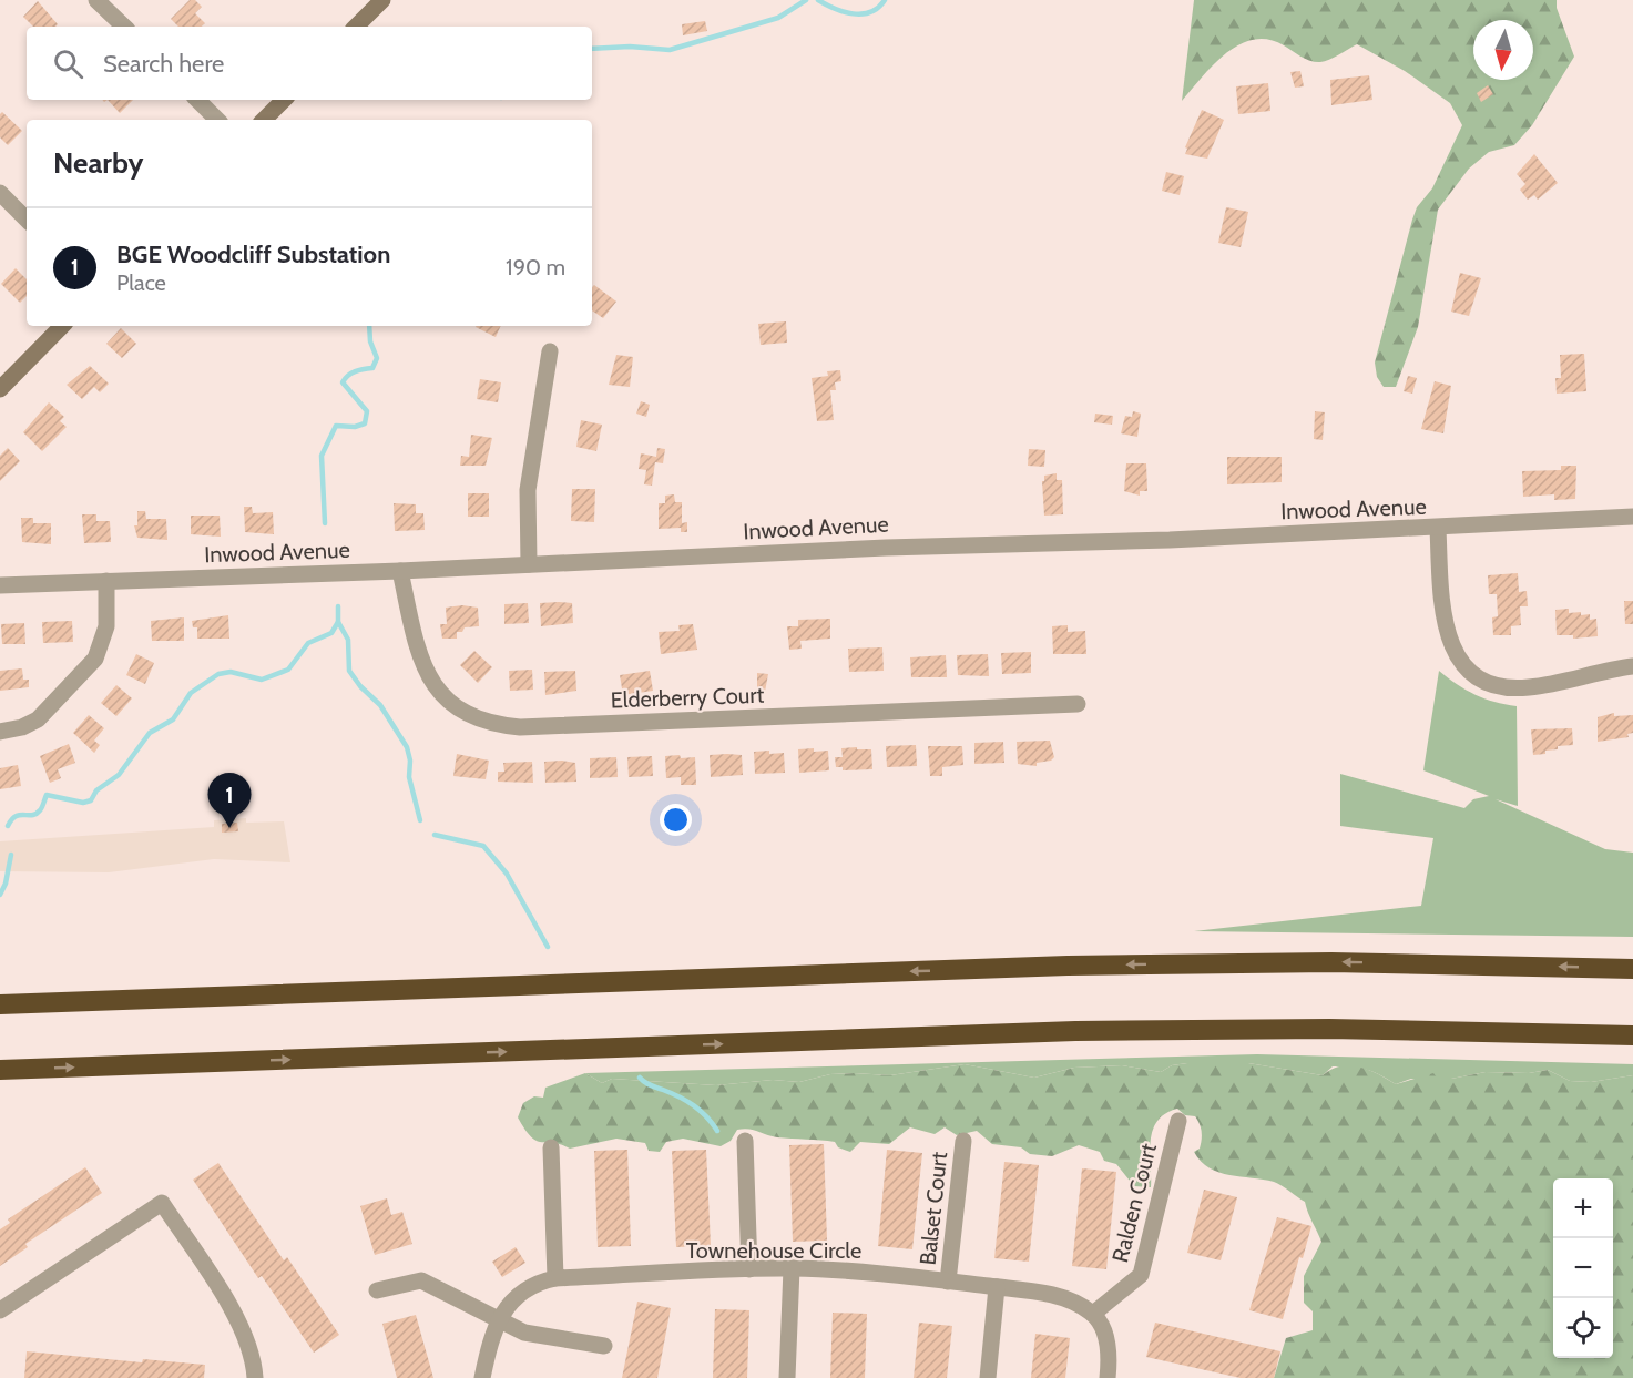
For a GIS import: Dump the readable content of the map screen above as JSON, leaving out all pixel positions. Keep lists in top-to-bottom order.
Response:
{
  "streets": {
    "street": [
      "Inwood Avenue",
      "Elderberry Court",
      "Ralden Court",
      "Balset Court",
      "Townehouse Circle"
    ]
  },
  "crossings": [
    ["Inwood Avenue", "Elderberry Court"],
    ["Ralden Court", "Townehouse Circle"],
    ["Balset Court", "Townehouse Circle"]
  ],
  "north": "bottom",
  "page": {
    "search": "Search here",
    "heading": "Nearby",
    "list": [
      {
        "mark": "1",
        "name": "BGE Woodcliff Substation",
        "note": "Place",
        "value": "190 m"
      }
    ],
    "pins": "1",
    "map_buttons": ["+", "−"]
  }
}
